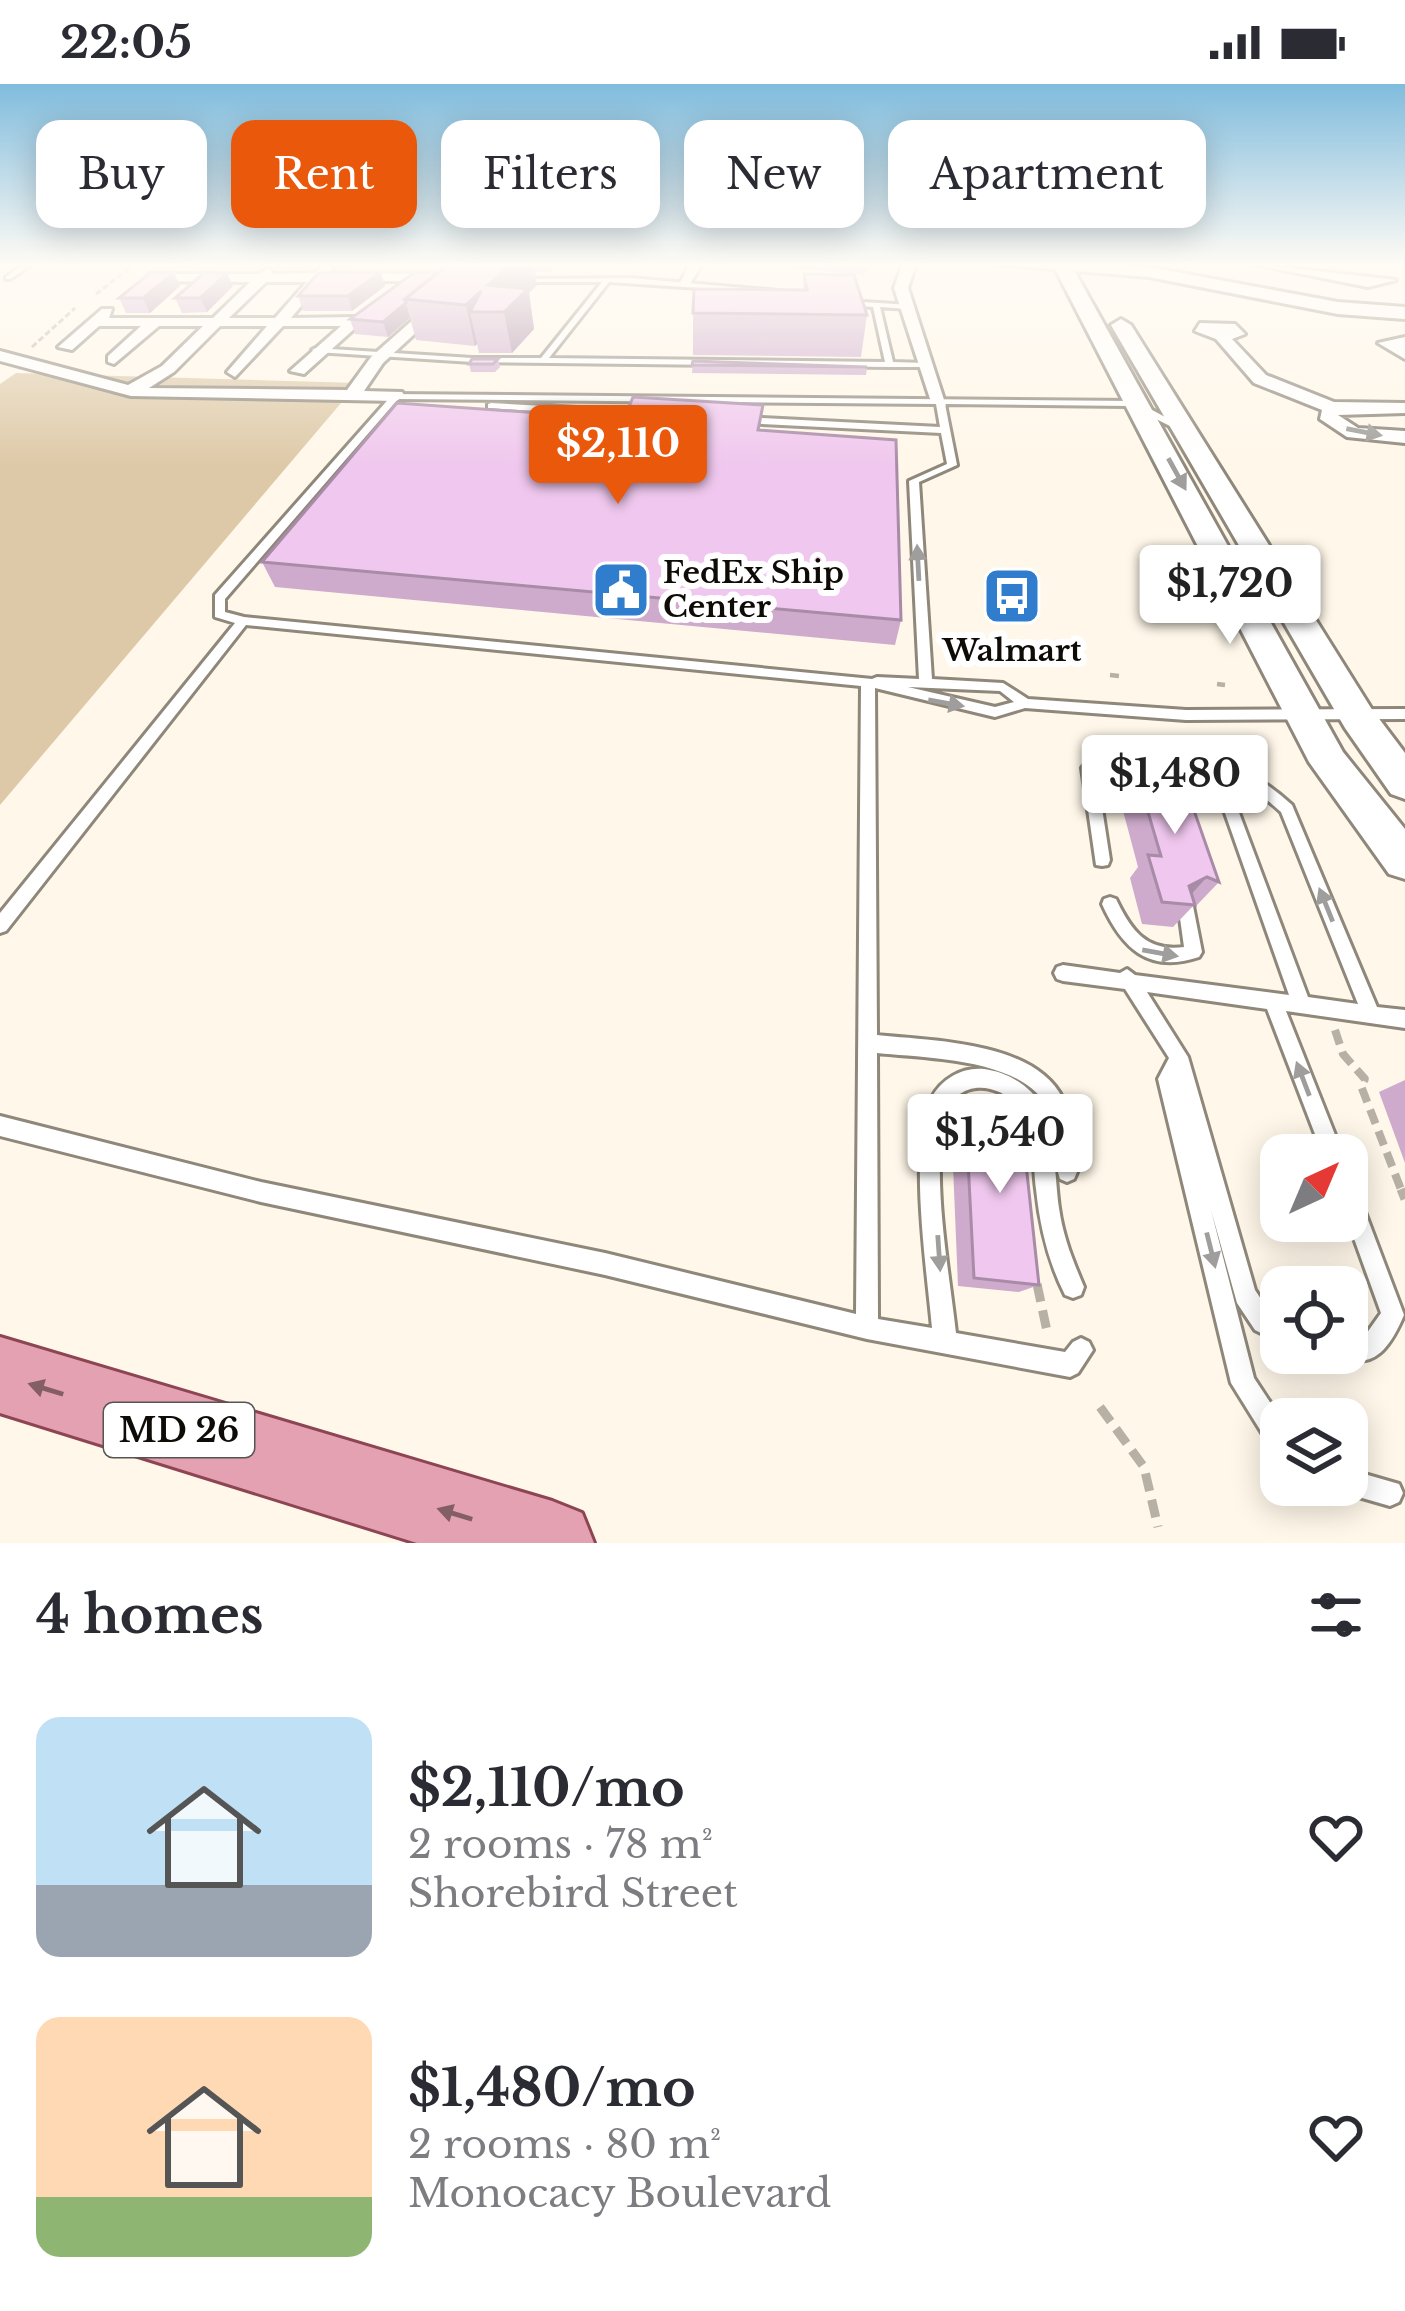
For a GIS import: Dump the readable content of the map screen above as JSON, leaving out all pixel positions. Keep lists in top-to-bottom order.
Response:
{
  "streets": {
    "main road": ["MD 26"]
  },
  "places": {
    "public building": ["FedEx Ship Center"],
    "bus stop": ["Walmart"]
  },
  "north": "top right",
  "page": {
    "status": "22:05",
    "chip": [
      "Buy",
      "Rent",
      "Filters",
      "New",
      "Apartment"
    ],
    "price": [
      "$2,110",
      "$1,720",
      "$1,480",
      "$1,540"
    ],
    "heading": "4 homes",
    "list": [
      {
        "name": "$2,110/mo",
        "note": "2 rooms · 78 m² · Shorebird Street"
      },
      {
        "name": "$1,480/mo",
        "note": "2 rooms · 80 m² · Monocacy Boulevard"
      }
    ]
  }
}
